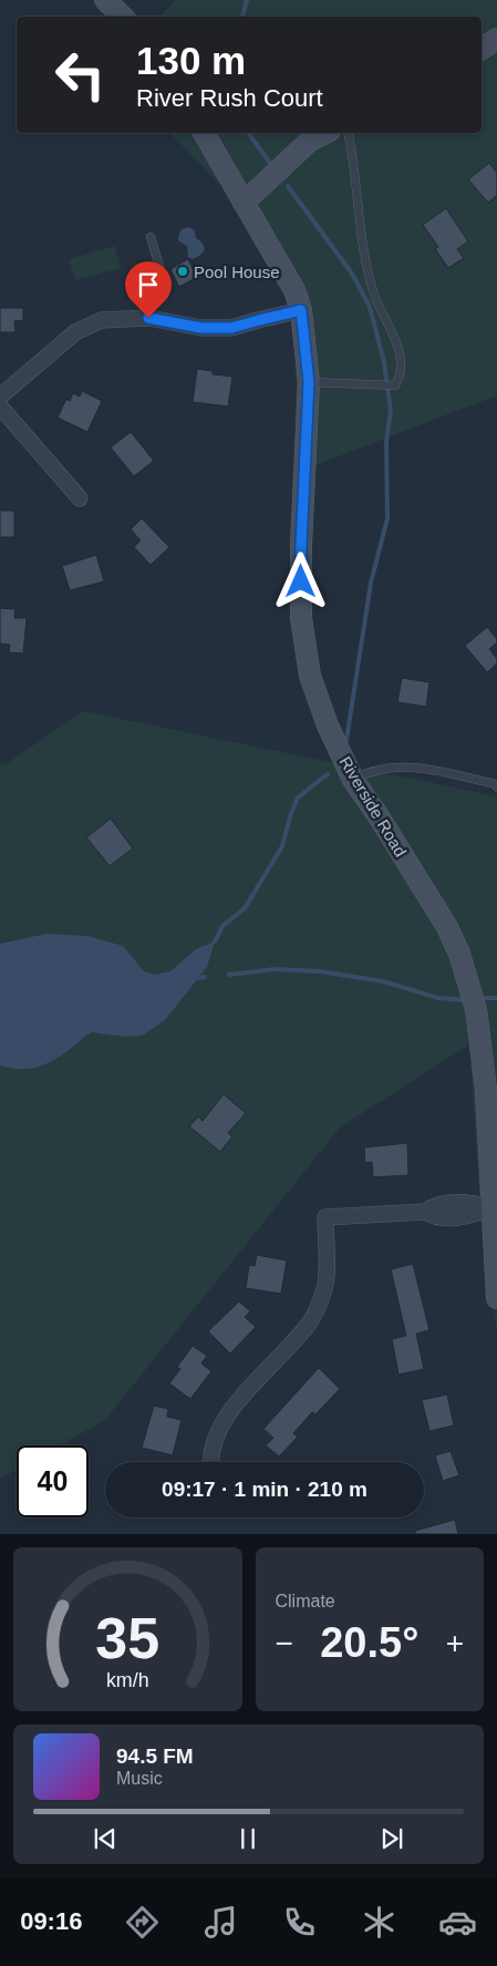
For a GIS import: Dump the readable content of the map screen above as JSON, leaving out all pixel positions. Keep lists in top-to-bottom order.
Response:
{
  "streets": {
    "street": ["Riverside Road"]
  },
  "places": ["Pool House"],
  "page": {
    "turn": ["130 m", "River Rush Court"],
    "limit": "40",
    "trip": "09:17 · 1 min · 210 m",
    "tile": "Climate",
    "heat": ["−", "20.5°", "+"],
    "song": ["94.5 FM", "Music"],
    "tabs": "09:16",
    "gauge": ["35", "km/h"]
  }
}
